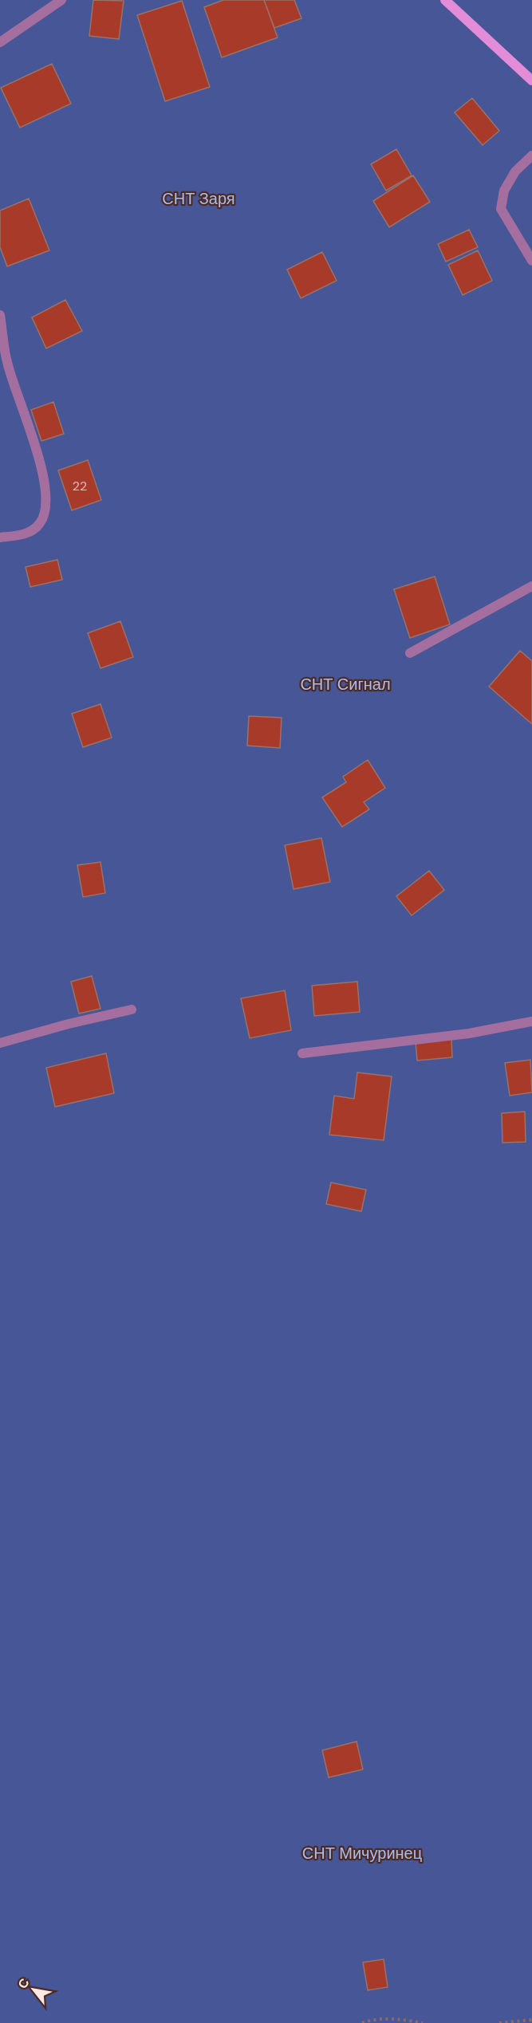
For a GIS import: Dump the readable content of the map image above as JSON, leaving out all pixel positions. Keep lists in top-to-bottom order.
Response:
{
  "parks": ["СНТ Заря", "СНТ Сигнал", "СНТ Мичуринец"],
  "house_numbers": ["22"],
  "north": "top left"
}
